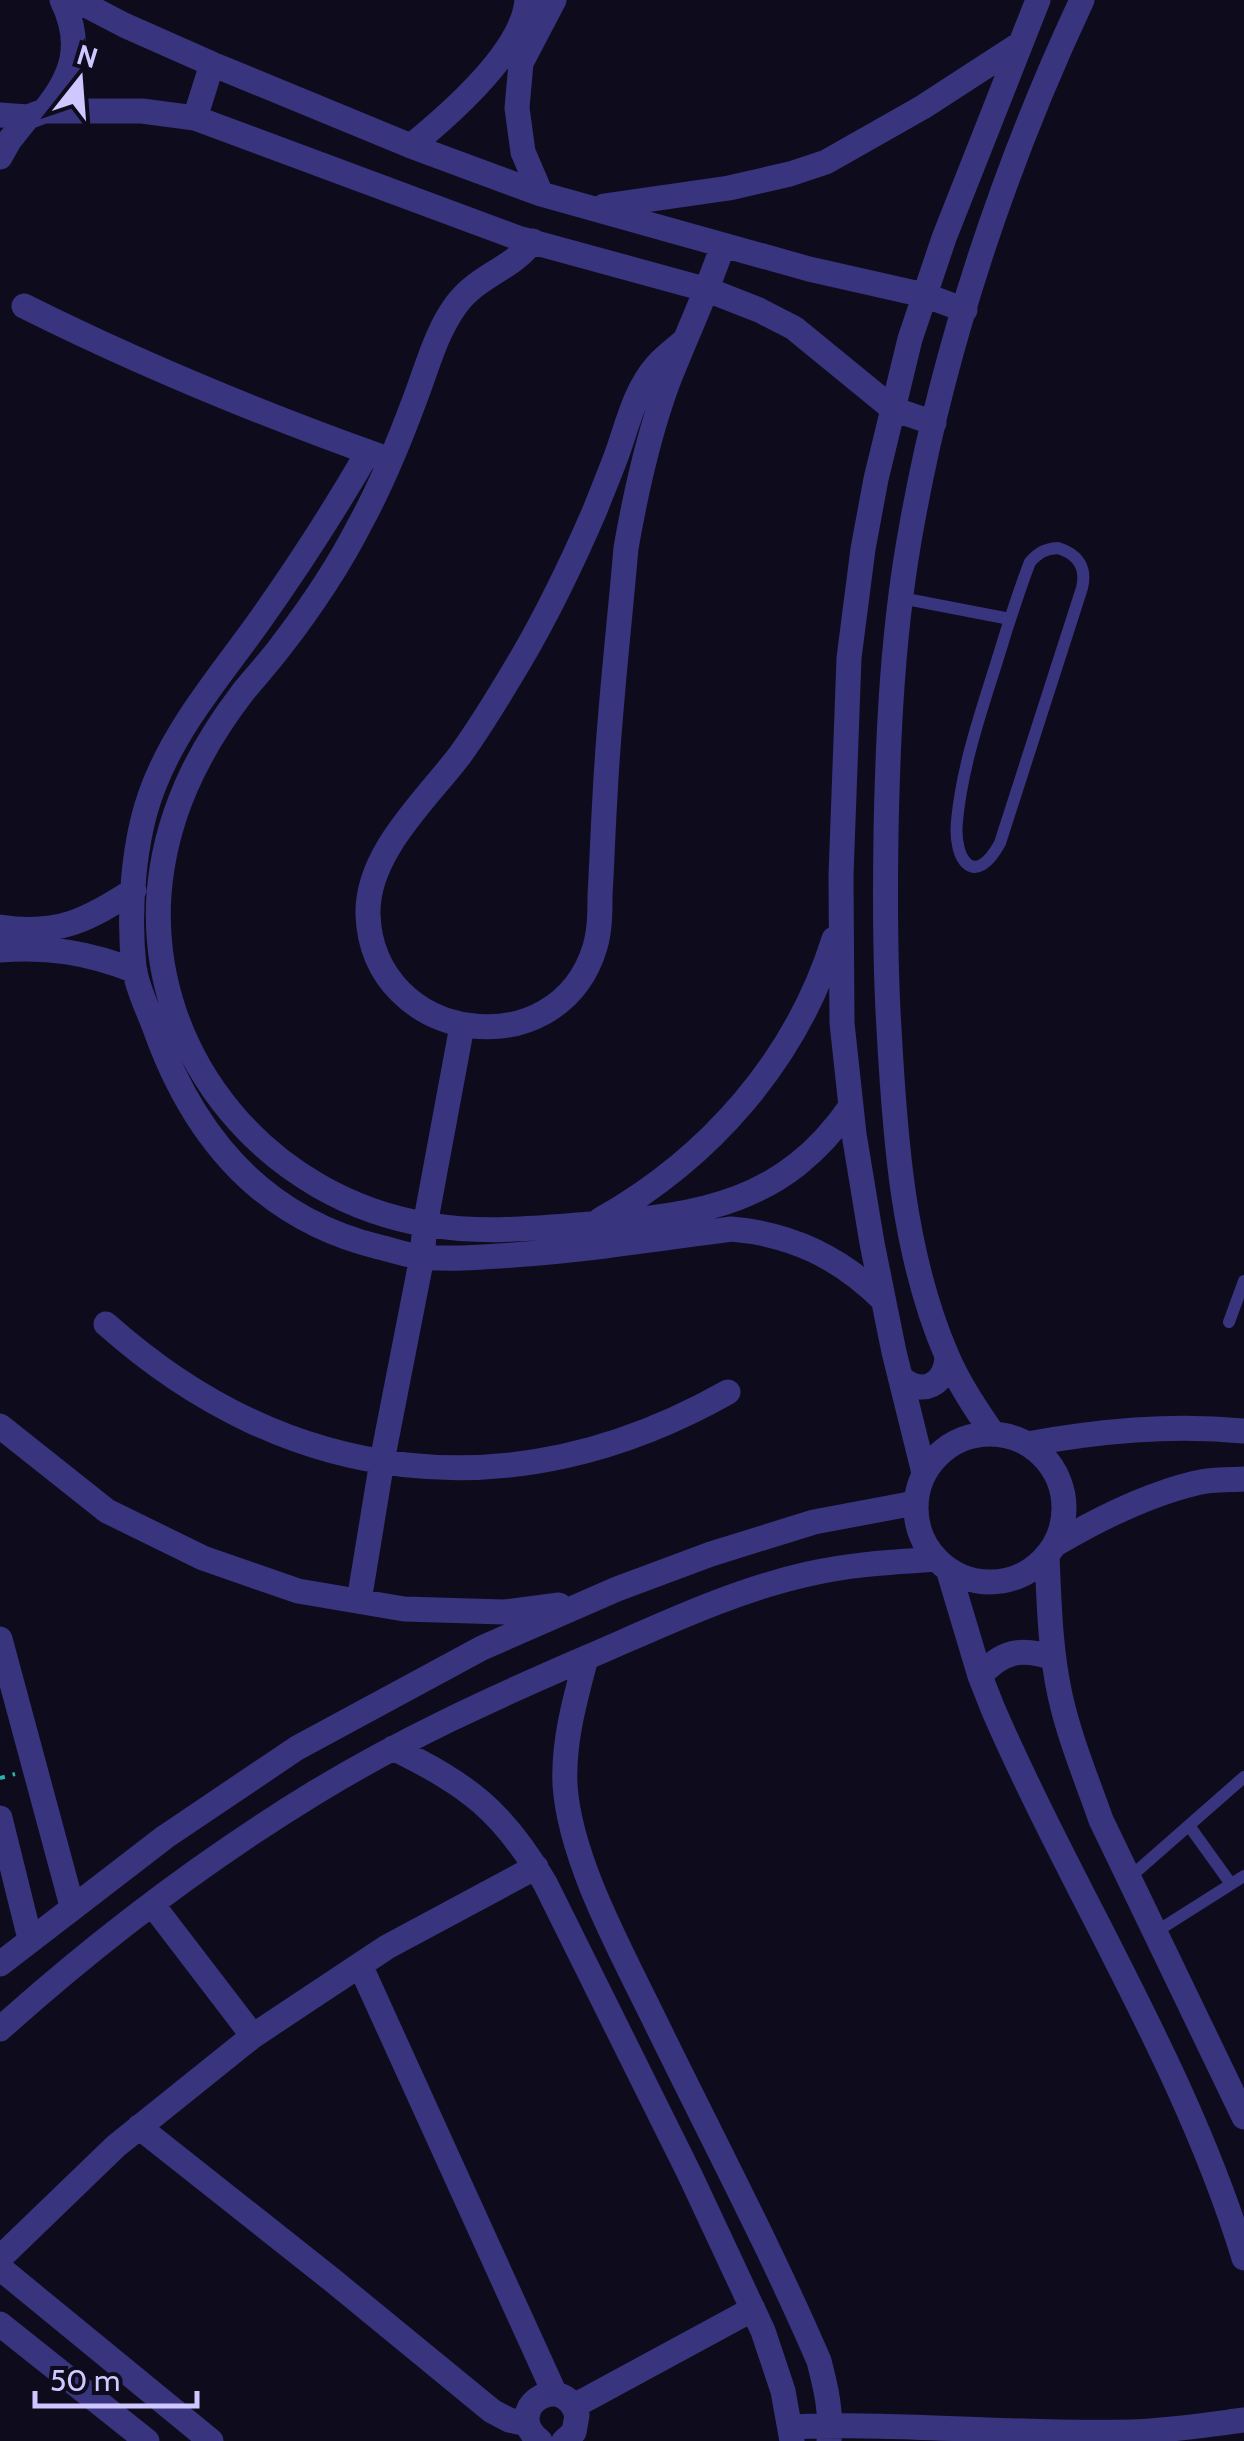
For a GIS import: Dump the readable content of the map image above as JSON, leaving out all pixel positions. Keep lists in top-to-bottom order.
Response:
{
  "scale_bar": "50 m",
  "north": "top"
}
